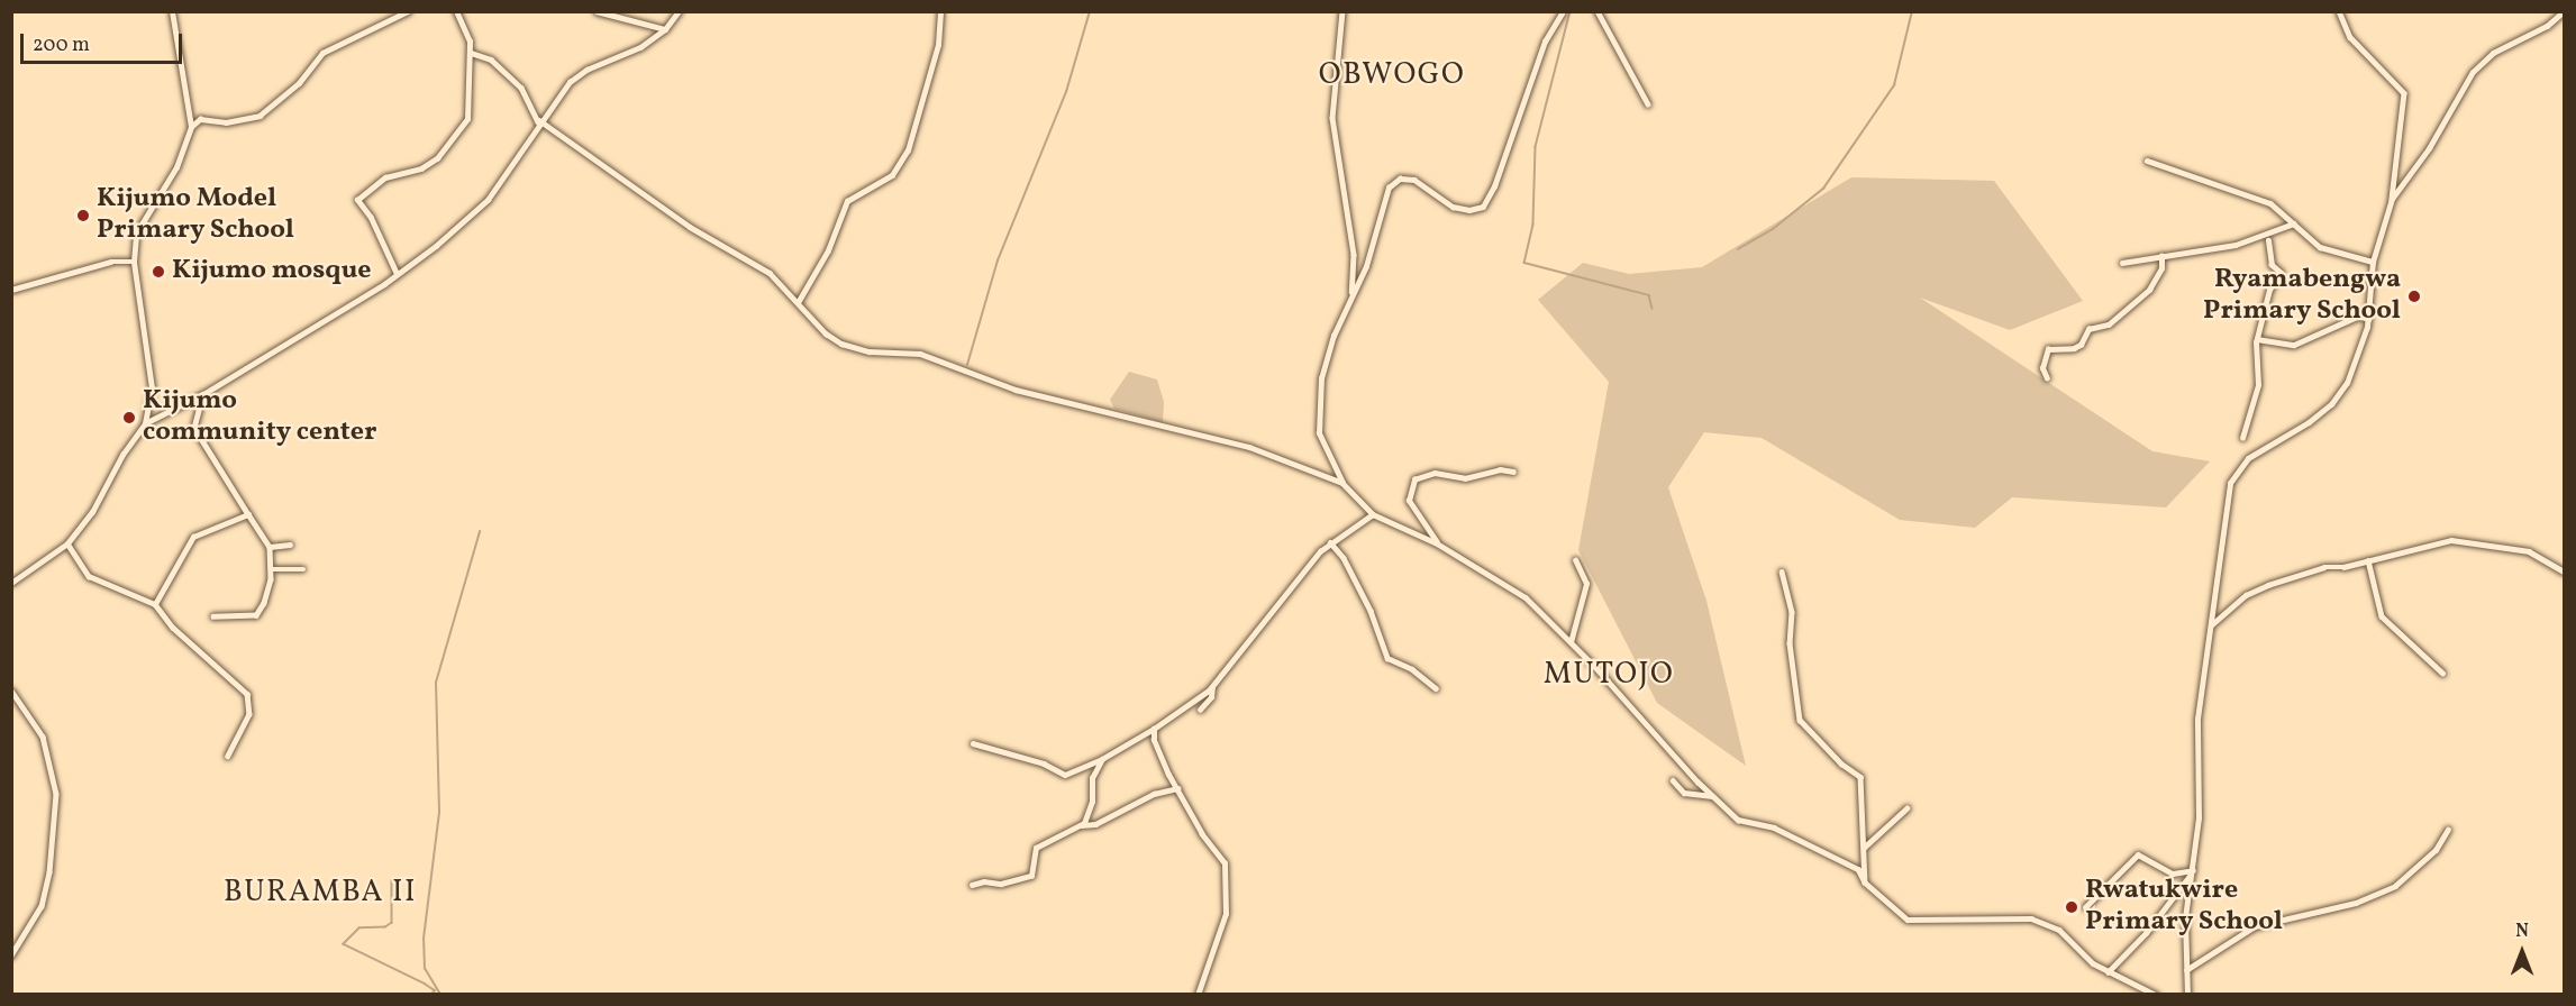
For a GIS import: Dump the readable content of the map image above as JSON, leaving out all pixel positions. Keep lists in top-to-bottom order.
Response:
{
  "districts": ["OBWOGO", "MUTOJO", "BURAMBA II"],
  "places": [
    "Kijumo Model Primary School",
    "Kijumo mosque",
    "Ryamabengwa Primary School",
    "Kijumo community center",
    "Rwatukwire Primary School"
  ],
  "scale_bar": "200 m",
  "north": "top"
}
